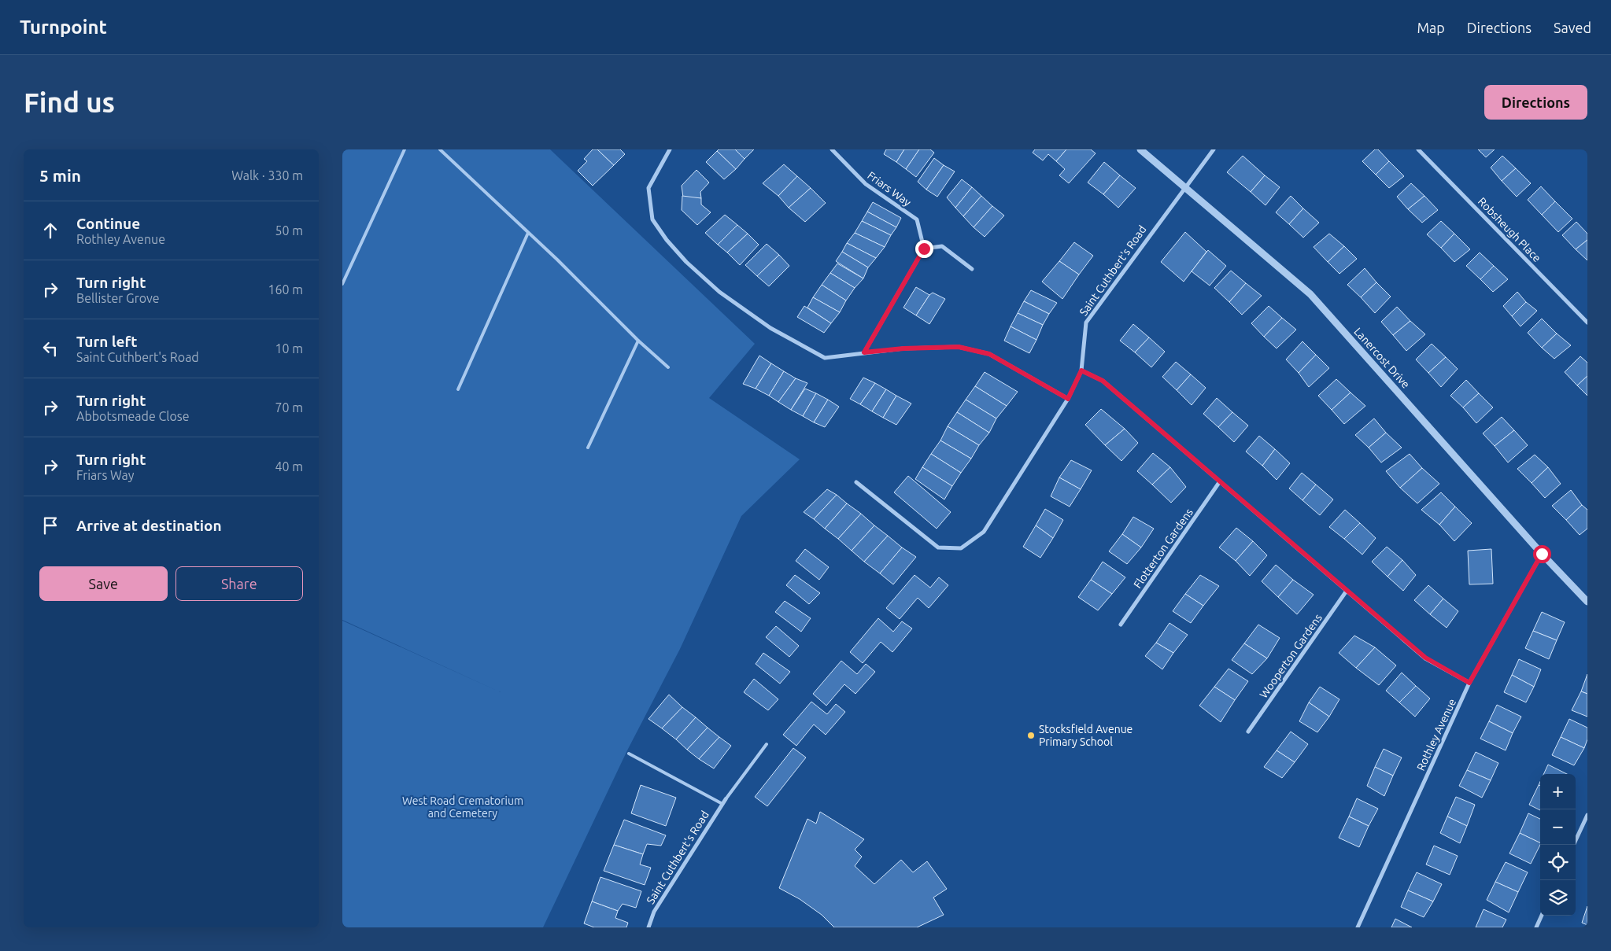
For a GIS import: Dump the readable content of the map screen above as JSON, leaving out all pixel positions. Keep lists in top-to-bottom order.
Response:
{
  "streets": {
    "street": [
      "Friars Way",
      "Robsheugh Place",
      "Saint Cuthbert's Road",
      "Lanercost Drive",
      "Flotterton Gardens",
      "Wooperton Gardens",
      "Rothley Avenue"
    ]
  },
  "crossings": [
    ["Saint Cuthbert's Road", "Lanercost Drive"],
    ["Lanercost Drive", "Rothley Avenue"]
  ],
  "parks": ["West Road Crematorium and Cemetery"],
  "places": ["Stocksfield Avenue Primary School"],
  "page": {
    "header": "Turnpoint",
    "nav": ["Map", "Directions", "Saved"],
    "buttons": [
      "Directions",
      ["Save", "Share"]
    ],
    "title": "Find us",
    "heading": ["5 min", "Walk · 330 m"],
    "list": [
      ["Continue", "Rothley Avenue", "50 m"],
      ["Turn right", "Bellister Grove", "160 m"],
      ["Turn left", "Saint Cuthbert's Road", "10 m"],
      ["Turn right", "Abbotsmeade Close", "70 m"],
      ["Turn right", "Friars Way", "40 m"],
      "Arrive at destination"
    ],
    "map_buttons": ["+", "−"]
  }
}
